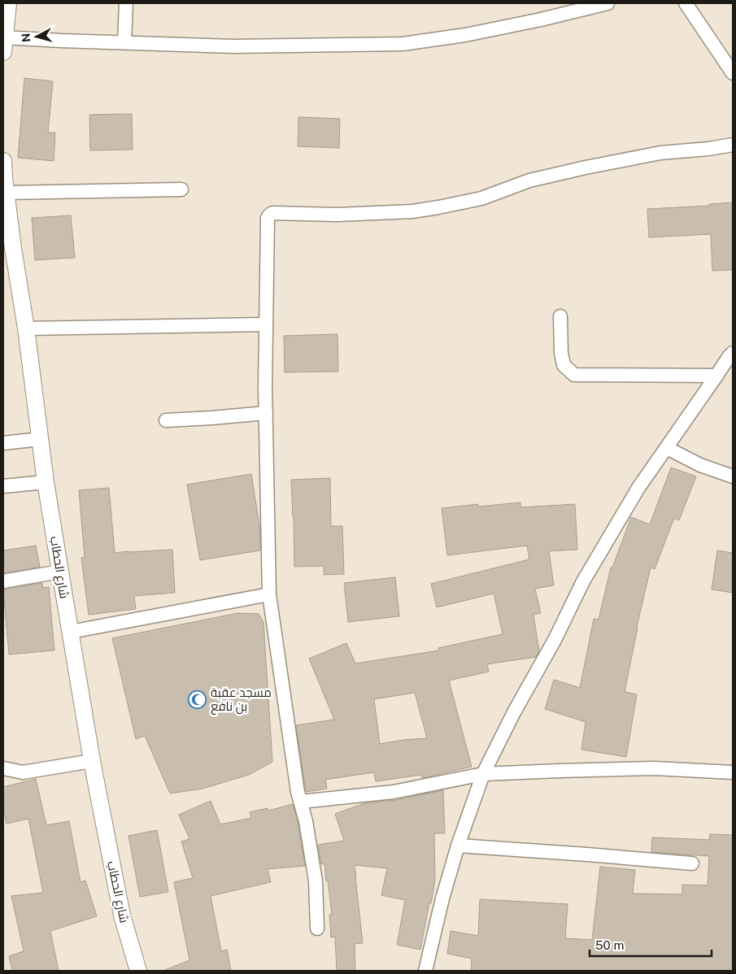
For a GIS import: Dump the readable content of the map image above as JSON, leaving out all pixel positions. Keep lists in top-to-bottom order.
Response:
{
  "streets": {
    "street": ["شارع الحطاب"]
  },
  "places": {
    "mosque": ["مسجد عقبة بن نافع"]
  },
  "scale_bar": "50 m",
  "north": "left"
}
